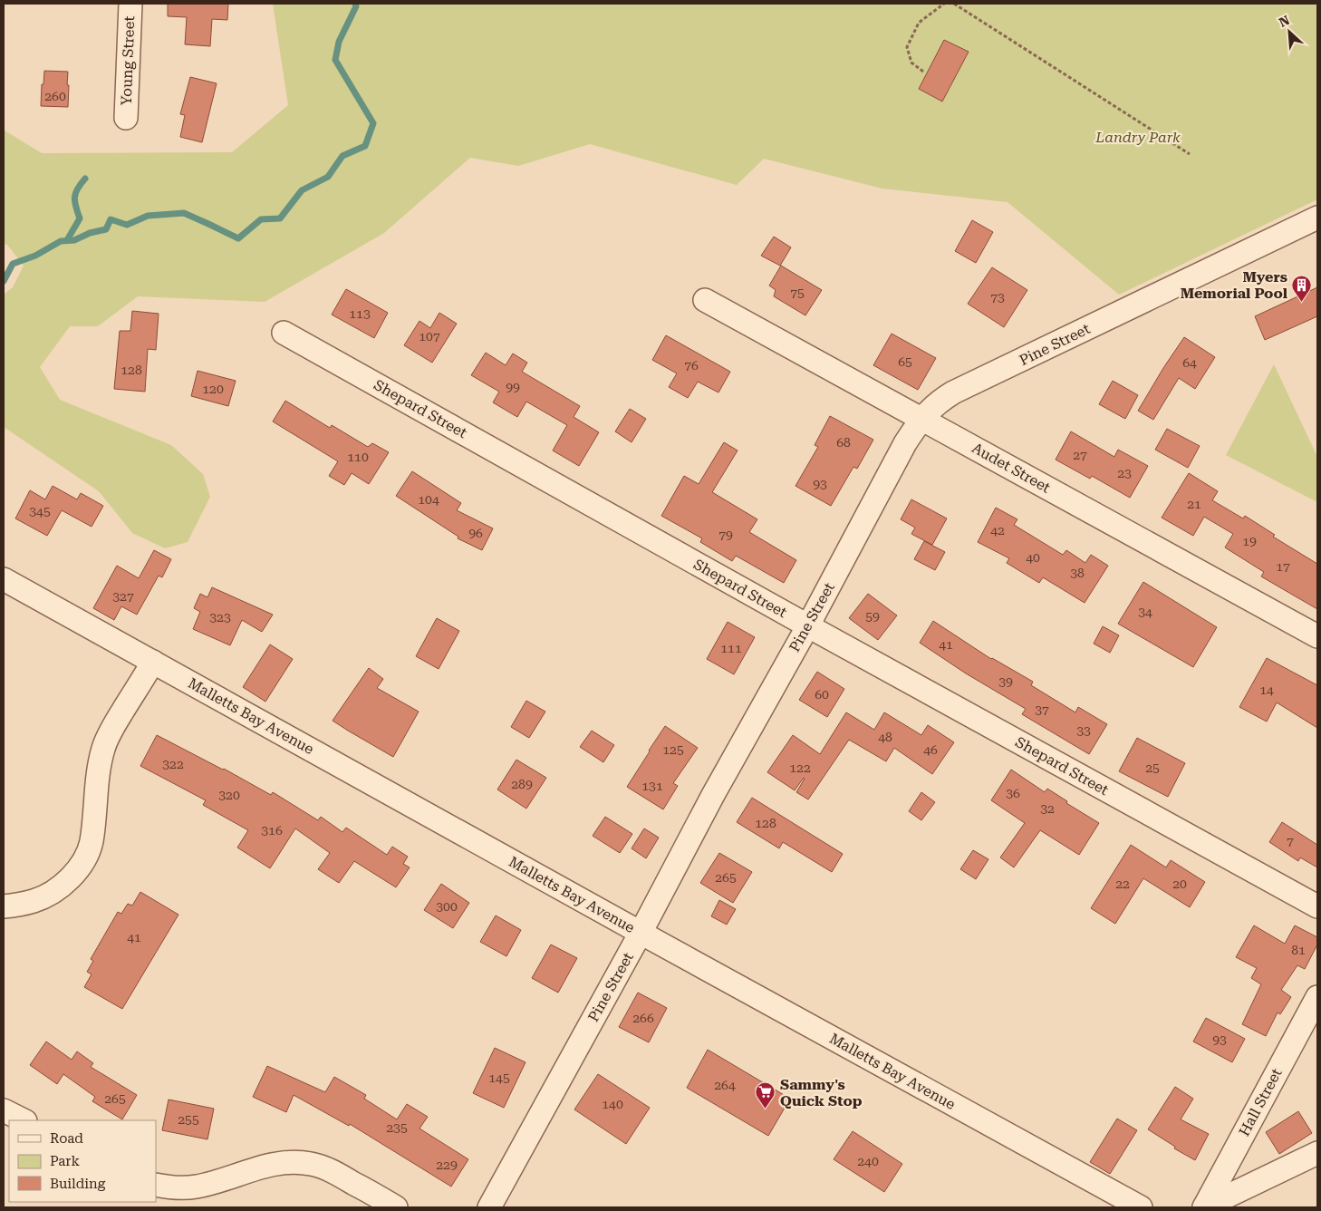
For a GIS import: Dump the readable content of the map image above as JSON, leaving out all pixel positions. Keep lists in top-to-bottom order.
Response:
{
  "streets": {
    "street": [
      "Young Street",
      "Pine Street",
      "Shepard Street",
      "Audet Street",
      "Malletts Bay Avenue",
      "Hall Street"
    ]
  },
  "crossings": [
    ["Pine Street", "Shepard Street"],
    ["Pine Street", "Audet Street"],
    ["Pine Street", "Malletts Bay Avenue"]
  ],
  "parks": ["Landry Park"],
  "places": {
    "building": ["Myers Memorial Pool"],
    "supermarket": ["Sammy's Quick Stop"]
  },
  "house_numbers": [
    "260",
    "75",
    "73",
    "113",
    "107",
    "65",
    "64",
    "76",
    "128",
    "99",
    "120",
    "68",
    "27",
    "110",
    "23",
    "93",
    "104",
    "21",
    "345",
    "42",
    "96",
    "79",
    "19",
    "40",
    "17",
    "38",
    "327",
    "34",
    "59",
    "323",
    "41",
    "111",
    "39",
    "14",
    "60",
    "37",
    "33",
    "48",
    "125",
    "46",
    "322",
    "122",
    "25",
    "289",
    "131",
    "36",
    "320",
    "32",
    "128",
    "316",
    "7",
    "265",
    "22",
    "20",
    "300",
    "41",
    "81",
    "266",
    "93",
    "145",
    "264",
    "265",
    "140",
    "255",
    "235",
    "240",
    "229"
  ],
  "legend": ["Road", "Park", "Building"],
  "north": "top left"
}
